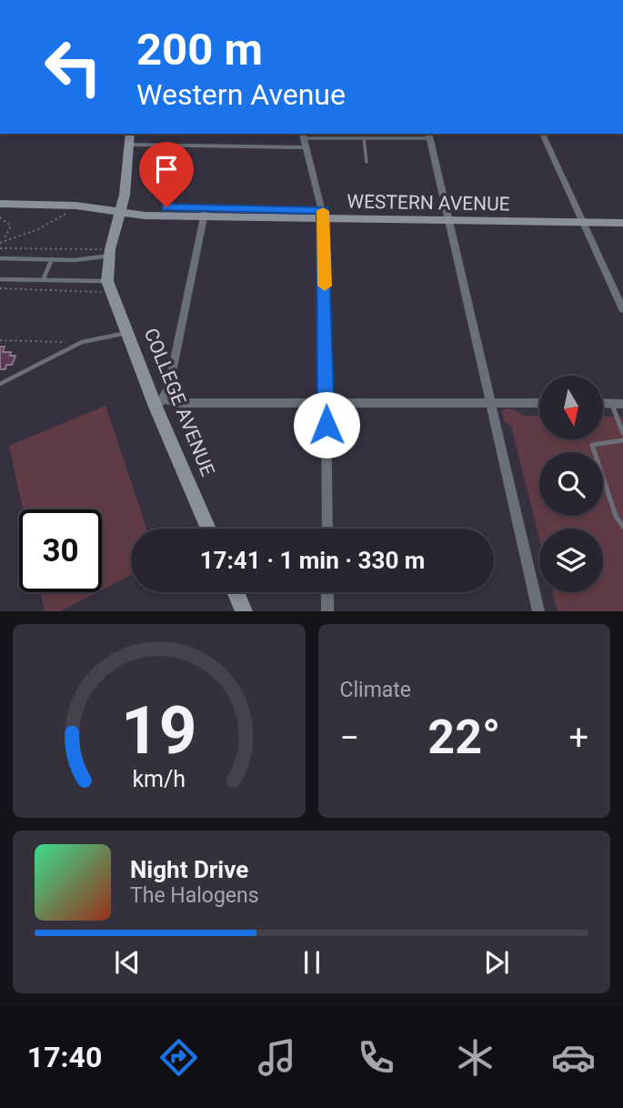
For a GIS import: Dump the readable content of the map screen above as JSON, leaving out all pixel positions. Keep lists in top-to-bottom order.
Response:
{
  "streets": {
    "street": ["WESTERN AVENUE", "COLLEGE AVENUE"]
  },
  "north": "bottom",
  "page": {
    "turn": ["200 m", "Western Avenue"],
    "limit": "30",
    "trip": "17:41 · 1 min · 330 m",
    "tile": "Climate",
    "heat": ["−", "22°", "+"],
    "song": ["Night Drive", "The Halogens"],
    "tabs": "17:40",
    "gauge": ["19", "km/h"]
  }
}
